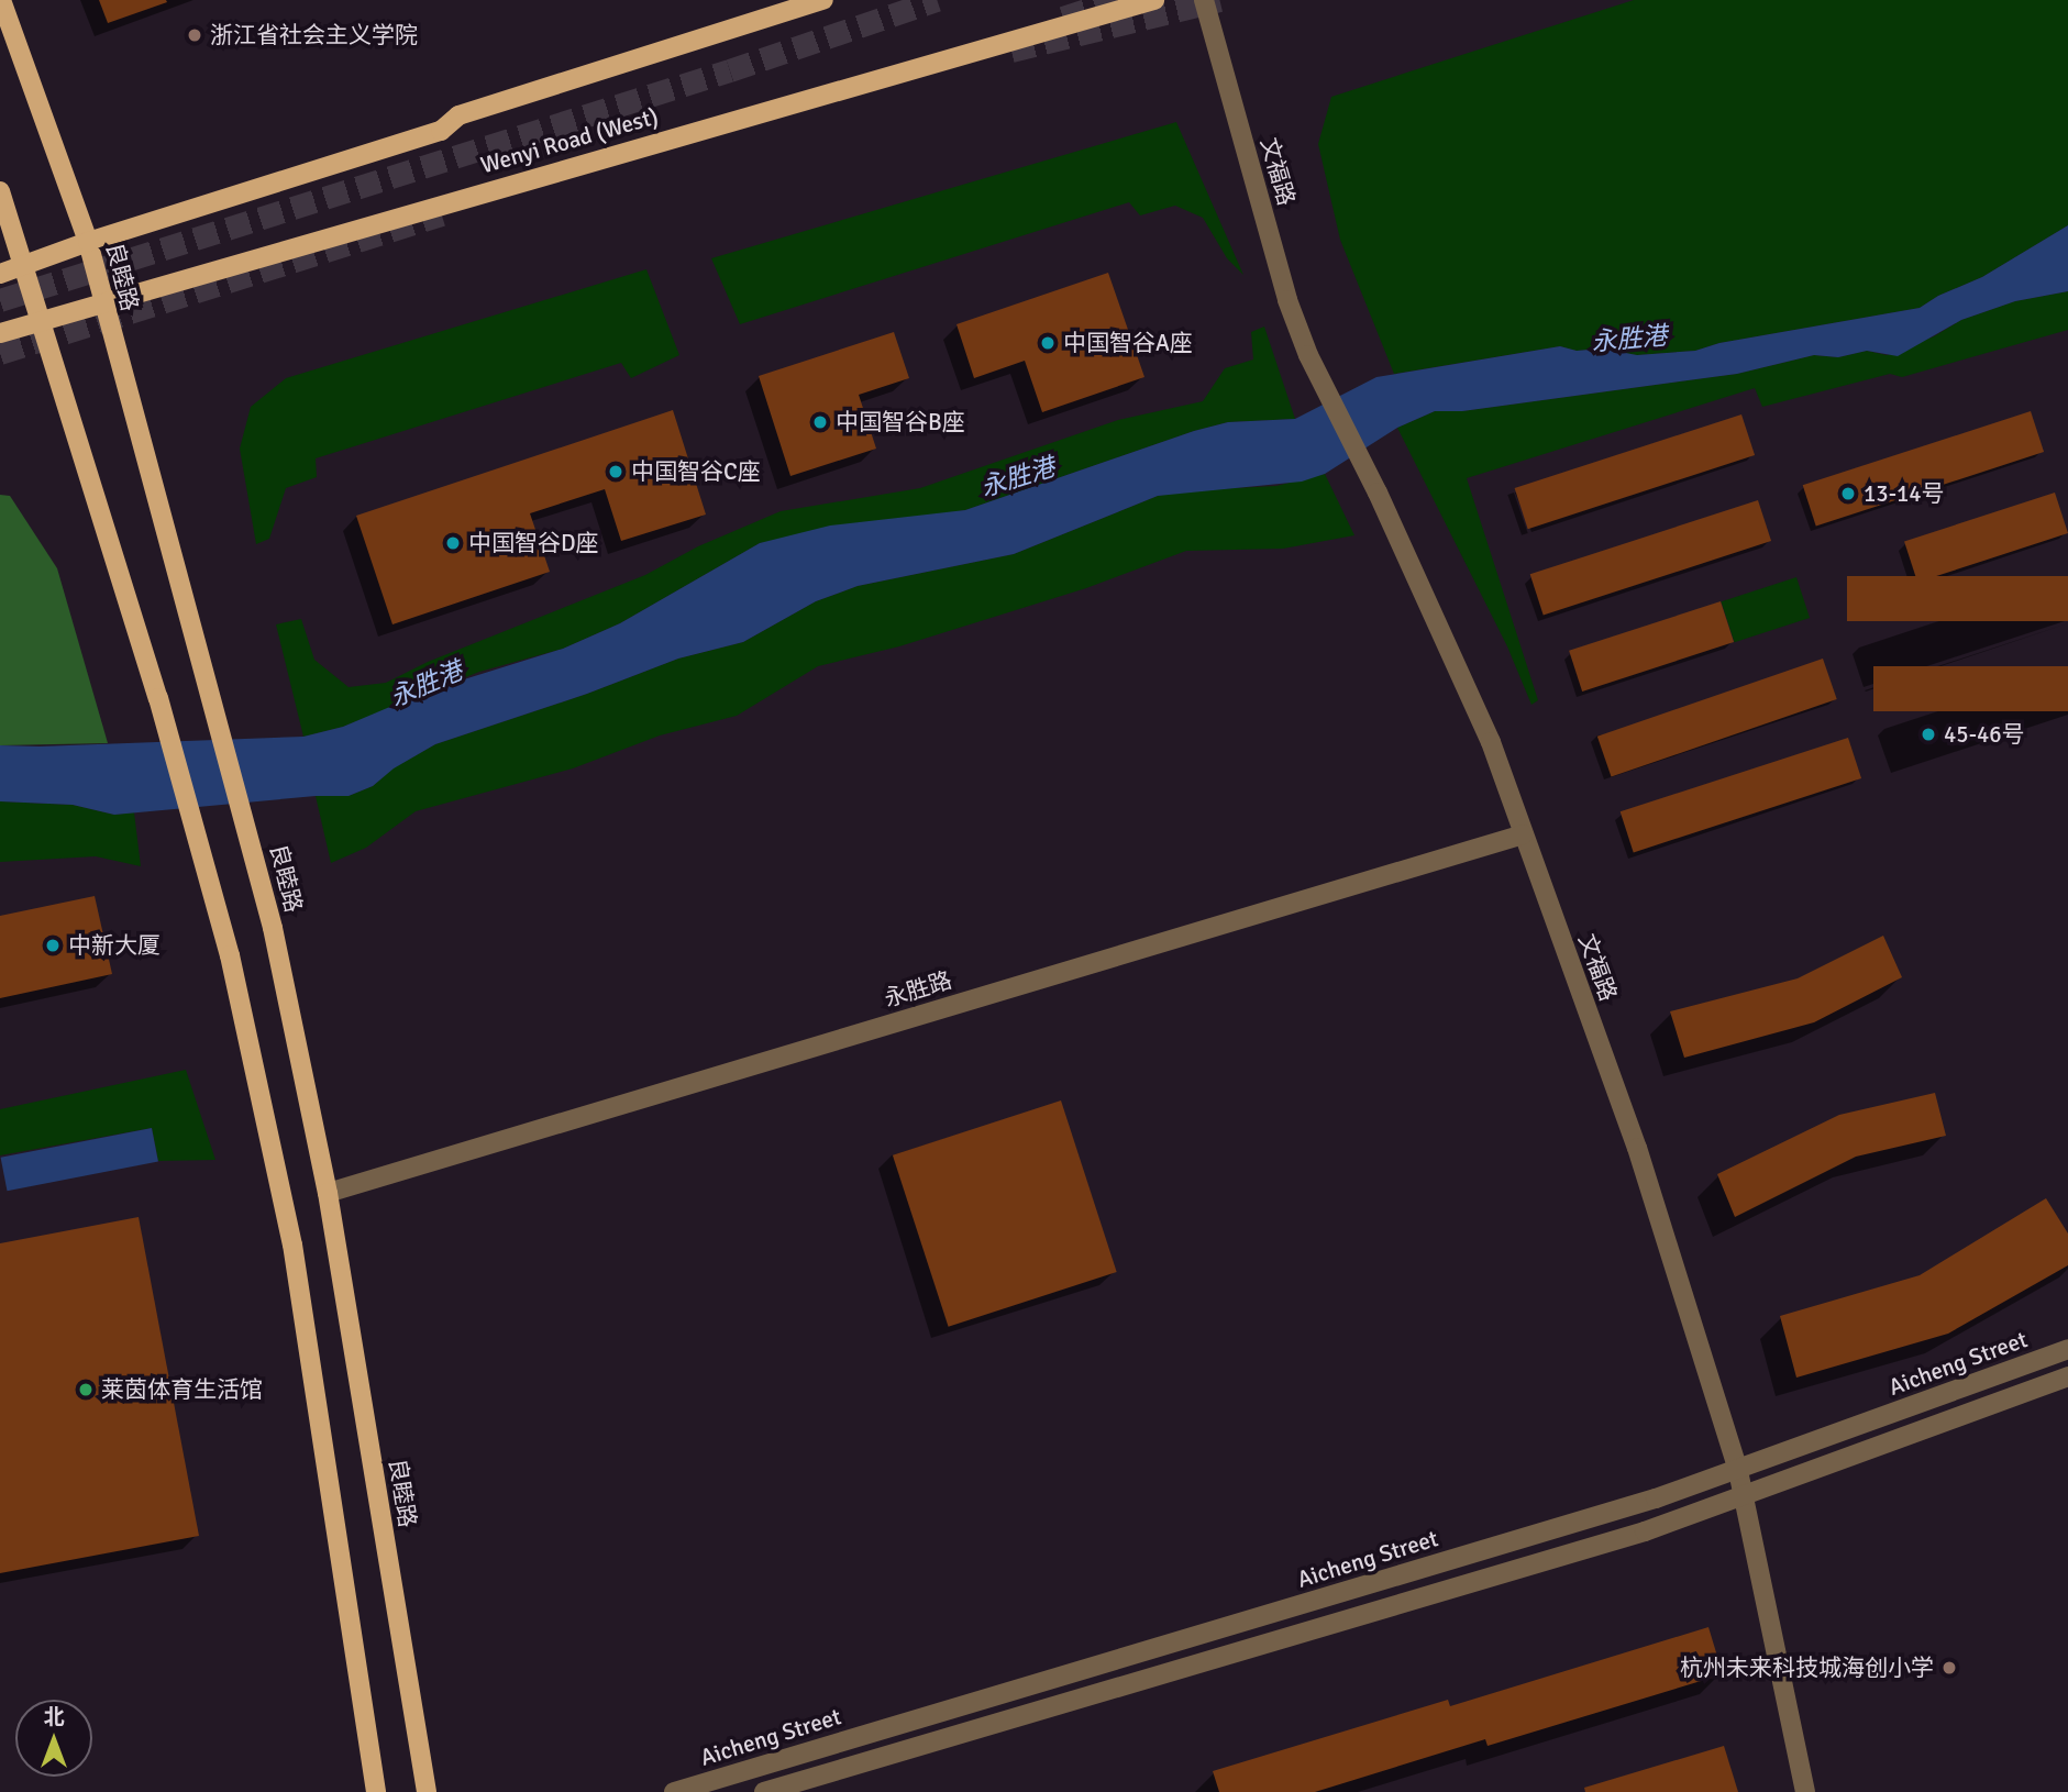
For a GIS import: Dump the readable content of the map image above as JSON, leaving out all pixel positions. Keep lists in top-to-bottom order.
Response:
{
  "streets": {
    "main road": ["Wenyi Road (West)", "良睦路"],
    "street": ["文福路", "永胜路", "Aicheng Street"]
  },
  "crossings": [
    ["Wenyi Road (West)", "良睦路"],
    ["文福路", "永胜路"],
    ["文福路", "Aicheng Street"],
    ["良睦路", "永胜路"]
  ],
  "water": ["永胜港"],
  "places": [
    "浙江省社会主义学院",
    "中国智谷A座",
    "中国智谷B座",
    "中国智谷C座",
    "13-14号",
    "中国智谷D座",
    "45-46号",
    "中新大厦",
    "莱茵体育生活馆",
    "杭州未来科技城海创小学"
  ],
  "north": "top"
}
